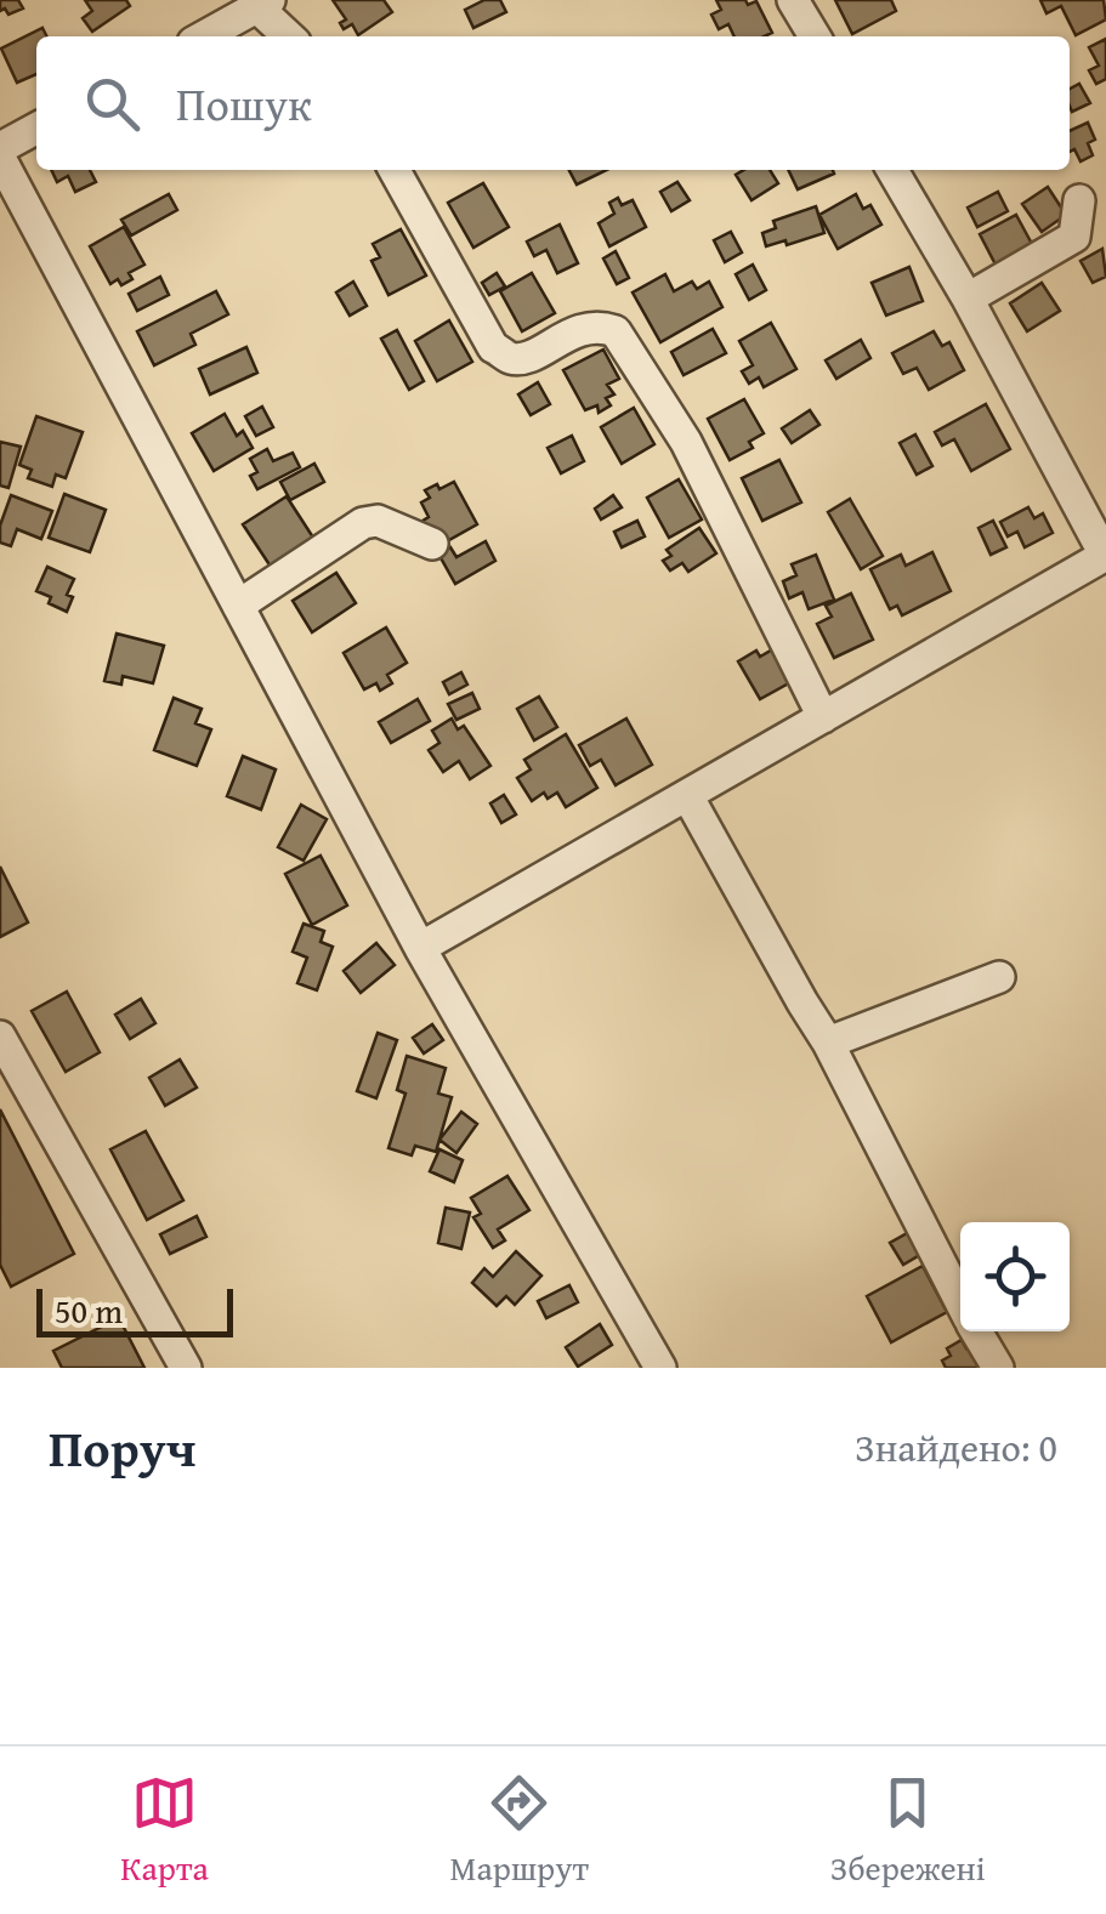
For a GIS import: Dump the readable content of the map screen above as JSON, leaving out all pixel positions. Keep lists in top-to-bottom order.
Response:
{
  "scale_bar": "50 m",
  "page": {
    "search": "Пошук",
    "scale": "50 m",
    "heading": ["Поруч", "Знайдено: 0"],
    "nav": ["Карта", "Маршрут", "Збережені"]
  }
}
